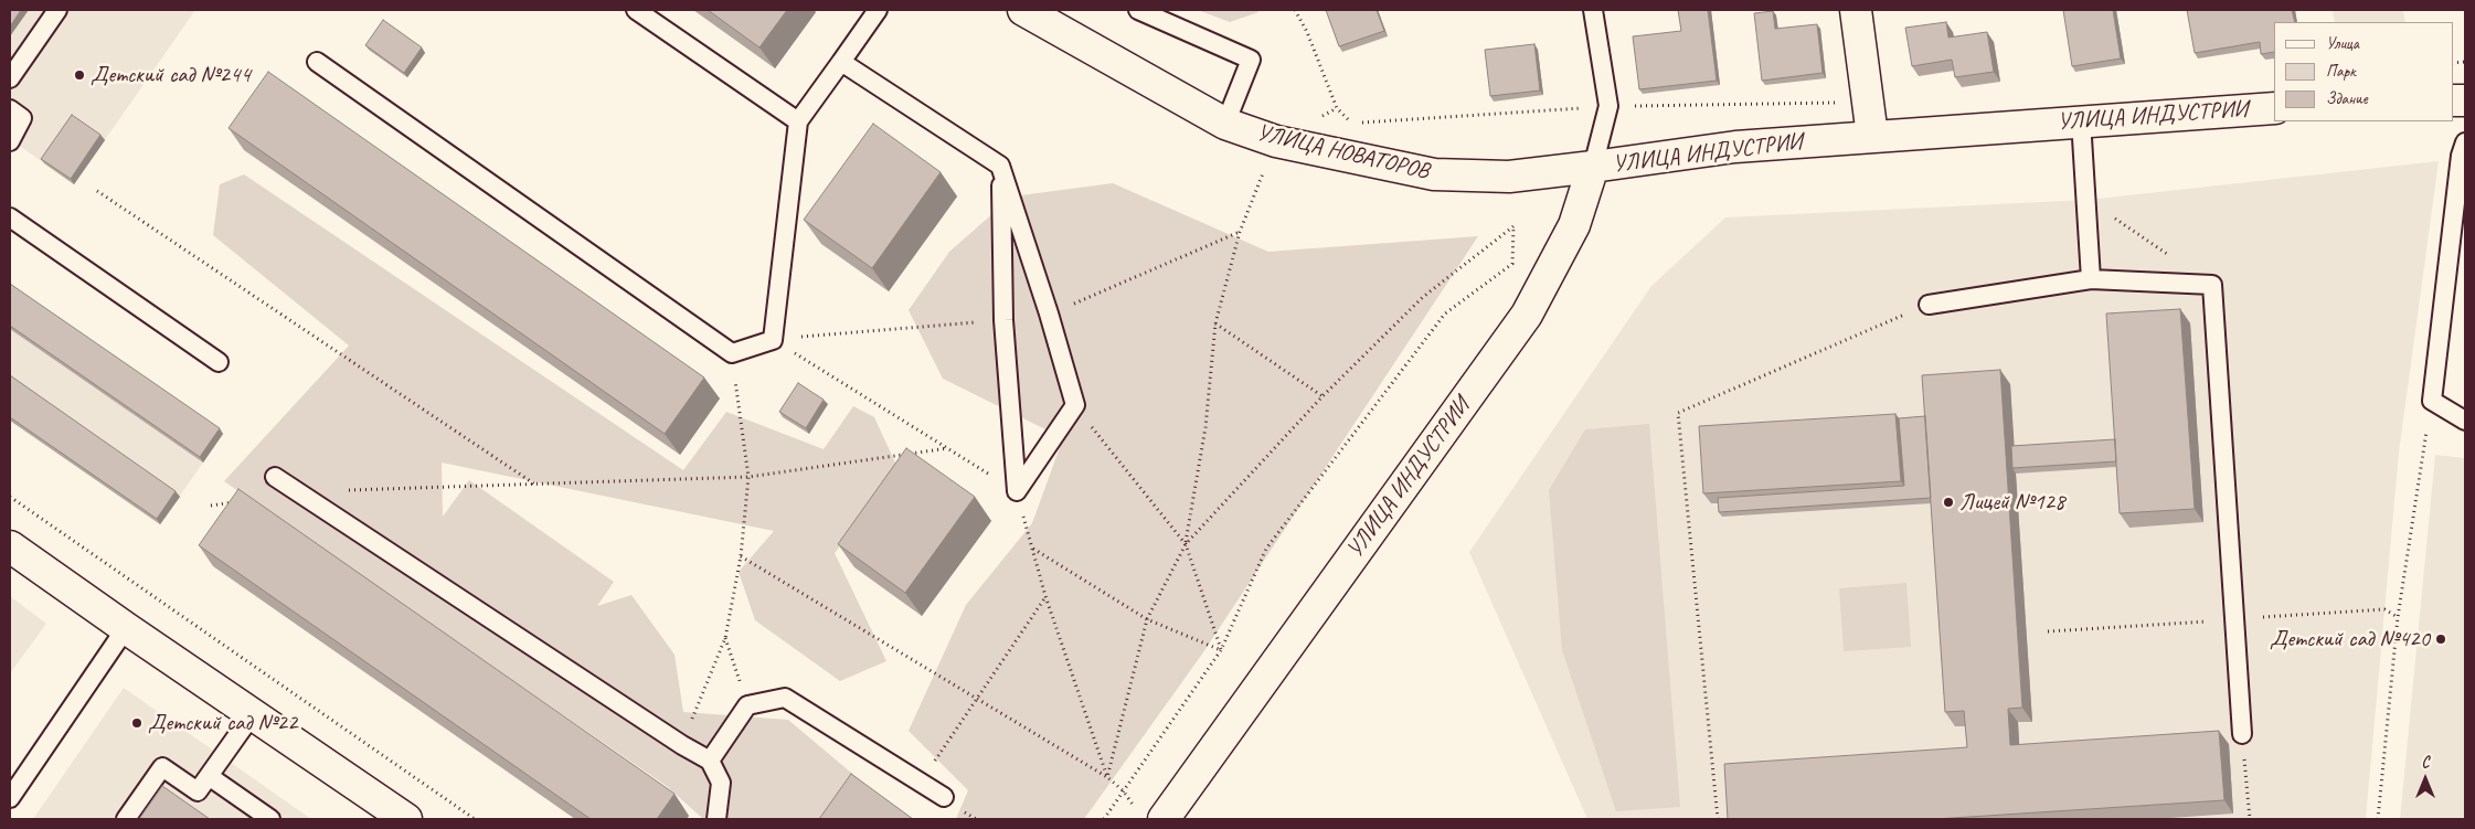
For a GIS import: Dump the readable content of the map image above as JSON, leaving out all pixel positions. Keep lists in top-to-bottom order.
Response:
{
  "streets": {
    "street": ["УЛИЦА ИНДУСТРИИ", "УЛИЦА НОВАТОРОВ"]
  },
  "crossings": [
    ["УЛИЦА ИНДУСТРИИ", "УЛИЦА НОВАТОРОВ"]
  ],
  "places": [
    "Детский сад №244",
    "Лицей №128",
    "Детский сад №420",
    "Детский сад №22"
  ],
  "legend": ["Улица", "Парк", "Здание"],
  "north": "top"
}
